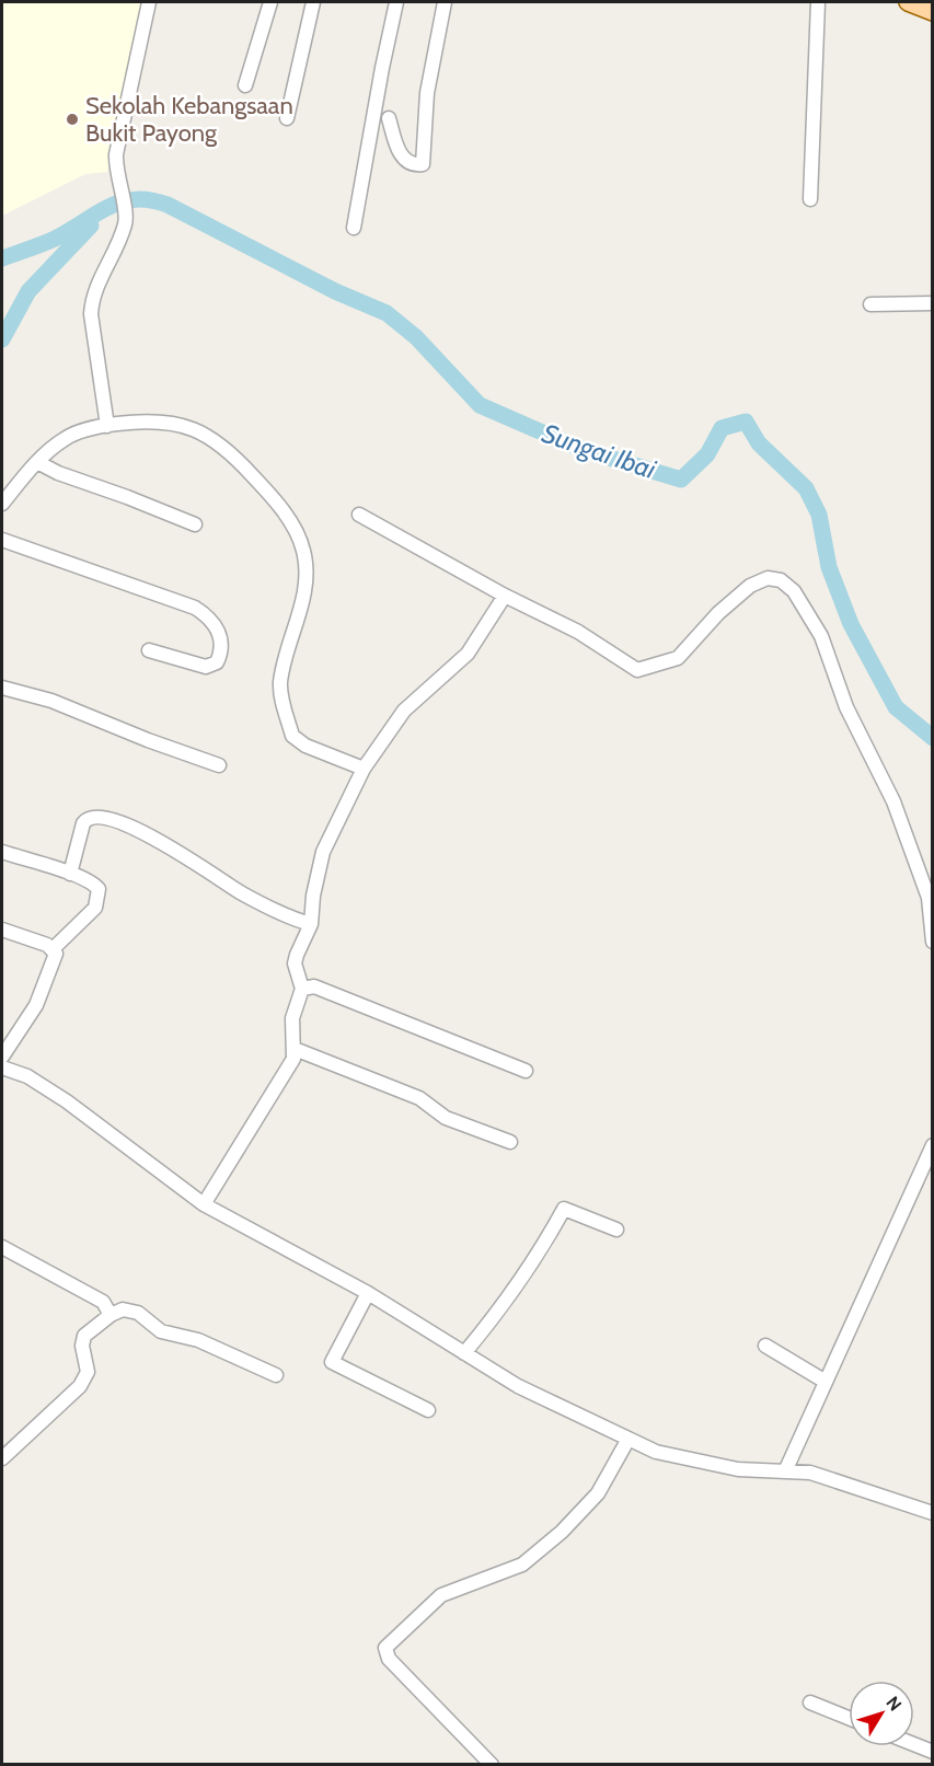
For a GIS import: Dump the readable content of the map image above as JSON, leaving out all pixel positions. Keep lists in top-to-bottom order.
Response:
{
  "water": ["Sungai Ibai"],
  "places": ["Sekolah Kebangsaan Bukit Payong"],
  "north": "top right"
}
